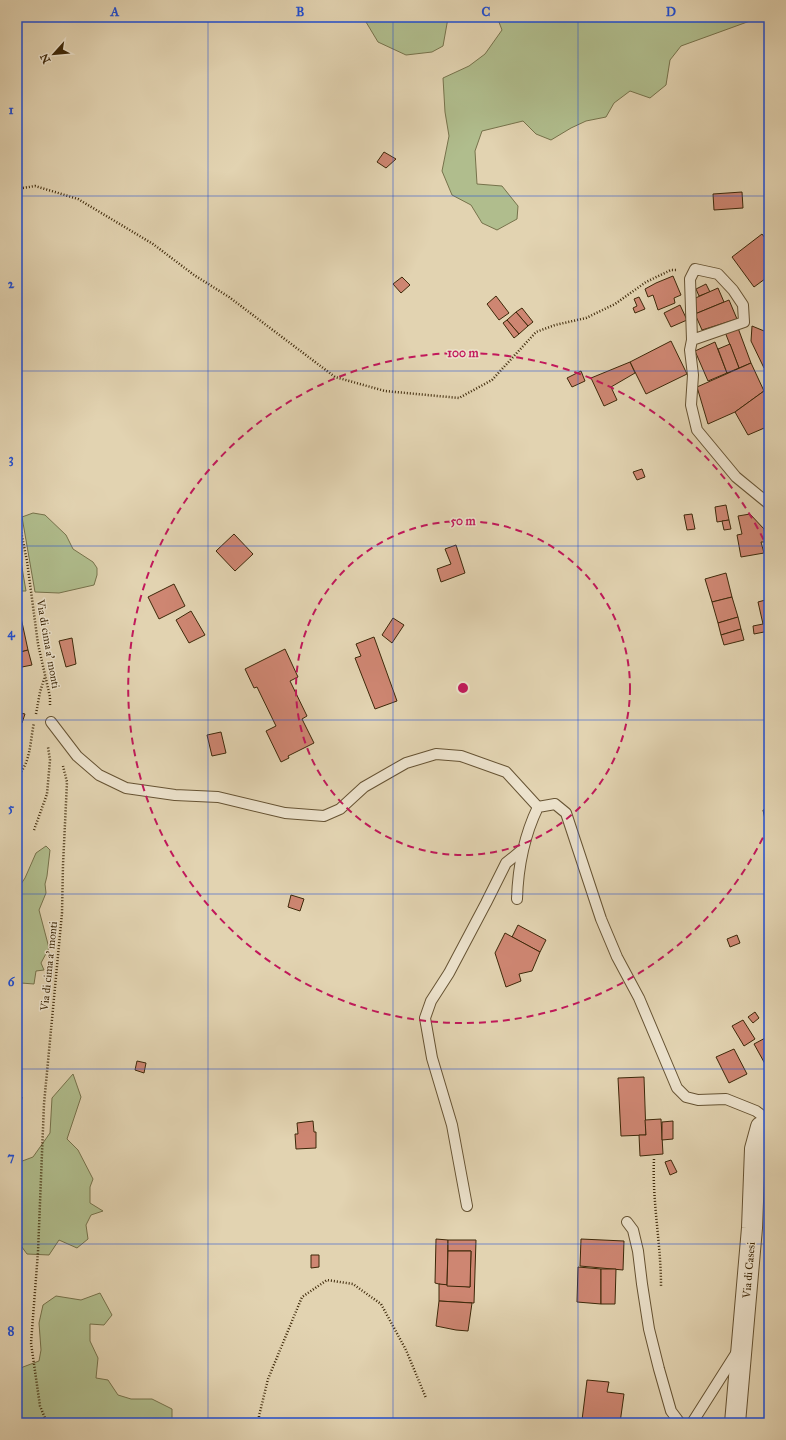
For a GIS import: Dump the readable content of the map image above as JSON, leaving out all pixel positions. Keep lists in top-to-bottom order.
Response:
{
  "streets": {
    "street": ["Via di Casesi"],
    "path": ["Via di cima a' monti"]
  },
  "north": "bottom left",
  "grid": {
    "columns": [
      "A",
      "B",
      "C",
      "D"
    ],
    "rows": [
      "1",
      "2",
      "3",
      "4",
      "5",
      "6",
      "7",
      "8"
    ]
  },
  "rings": ["100 m", "50 m"]
}
